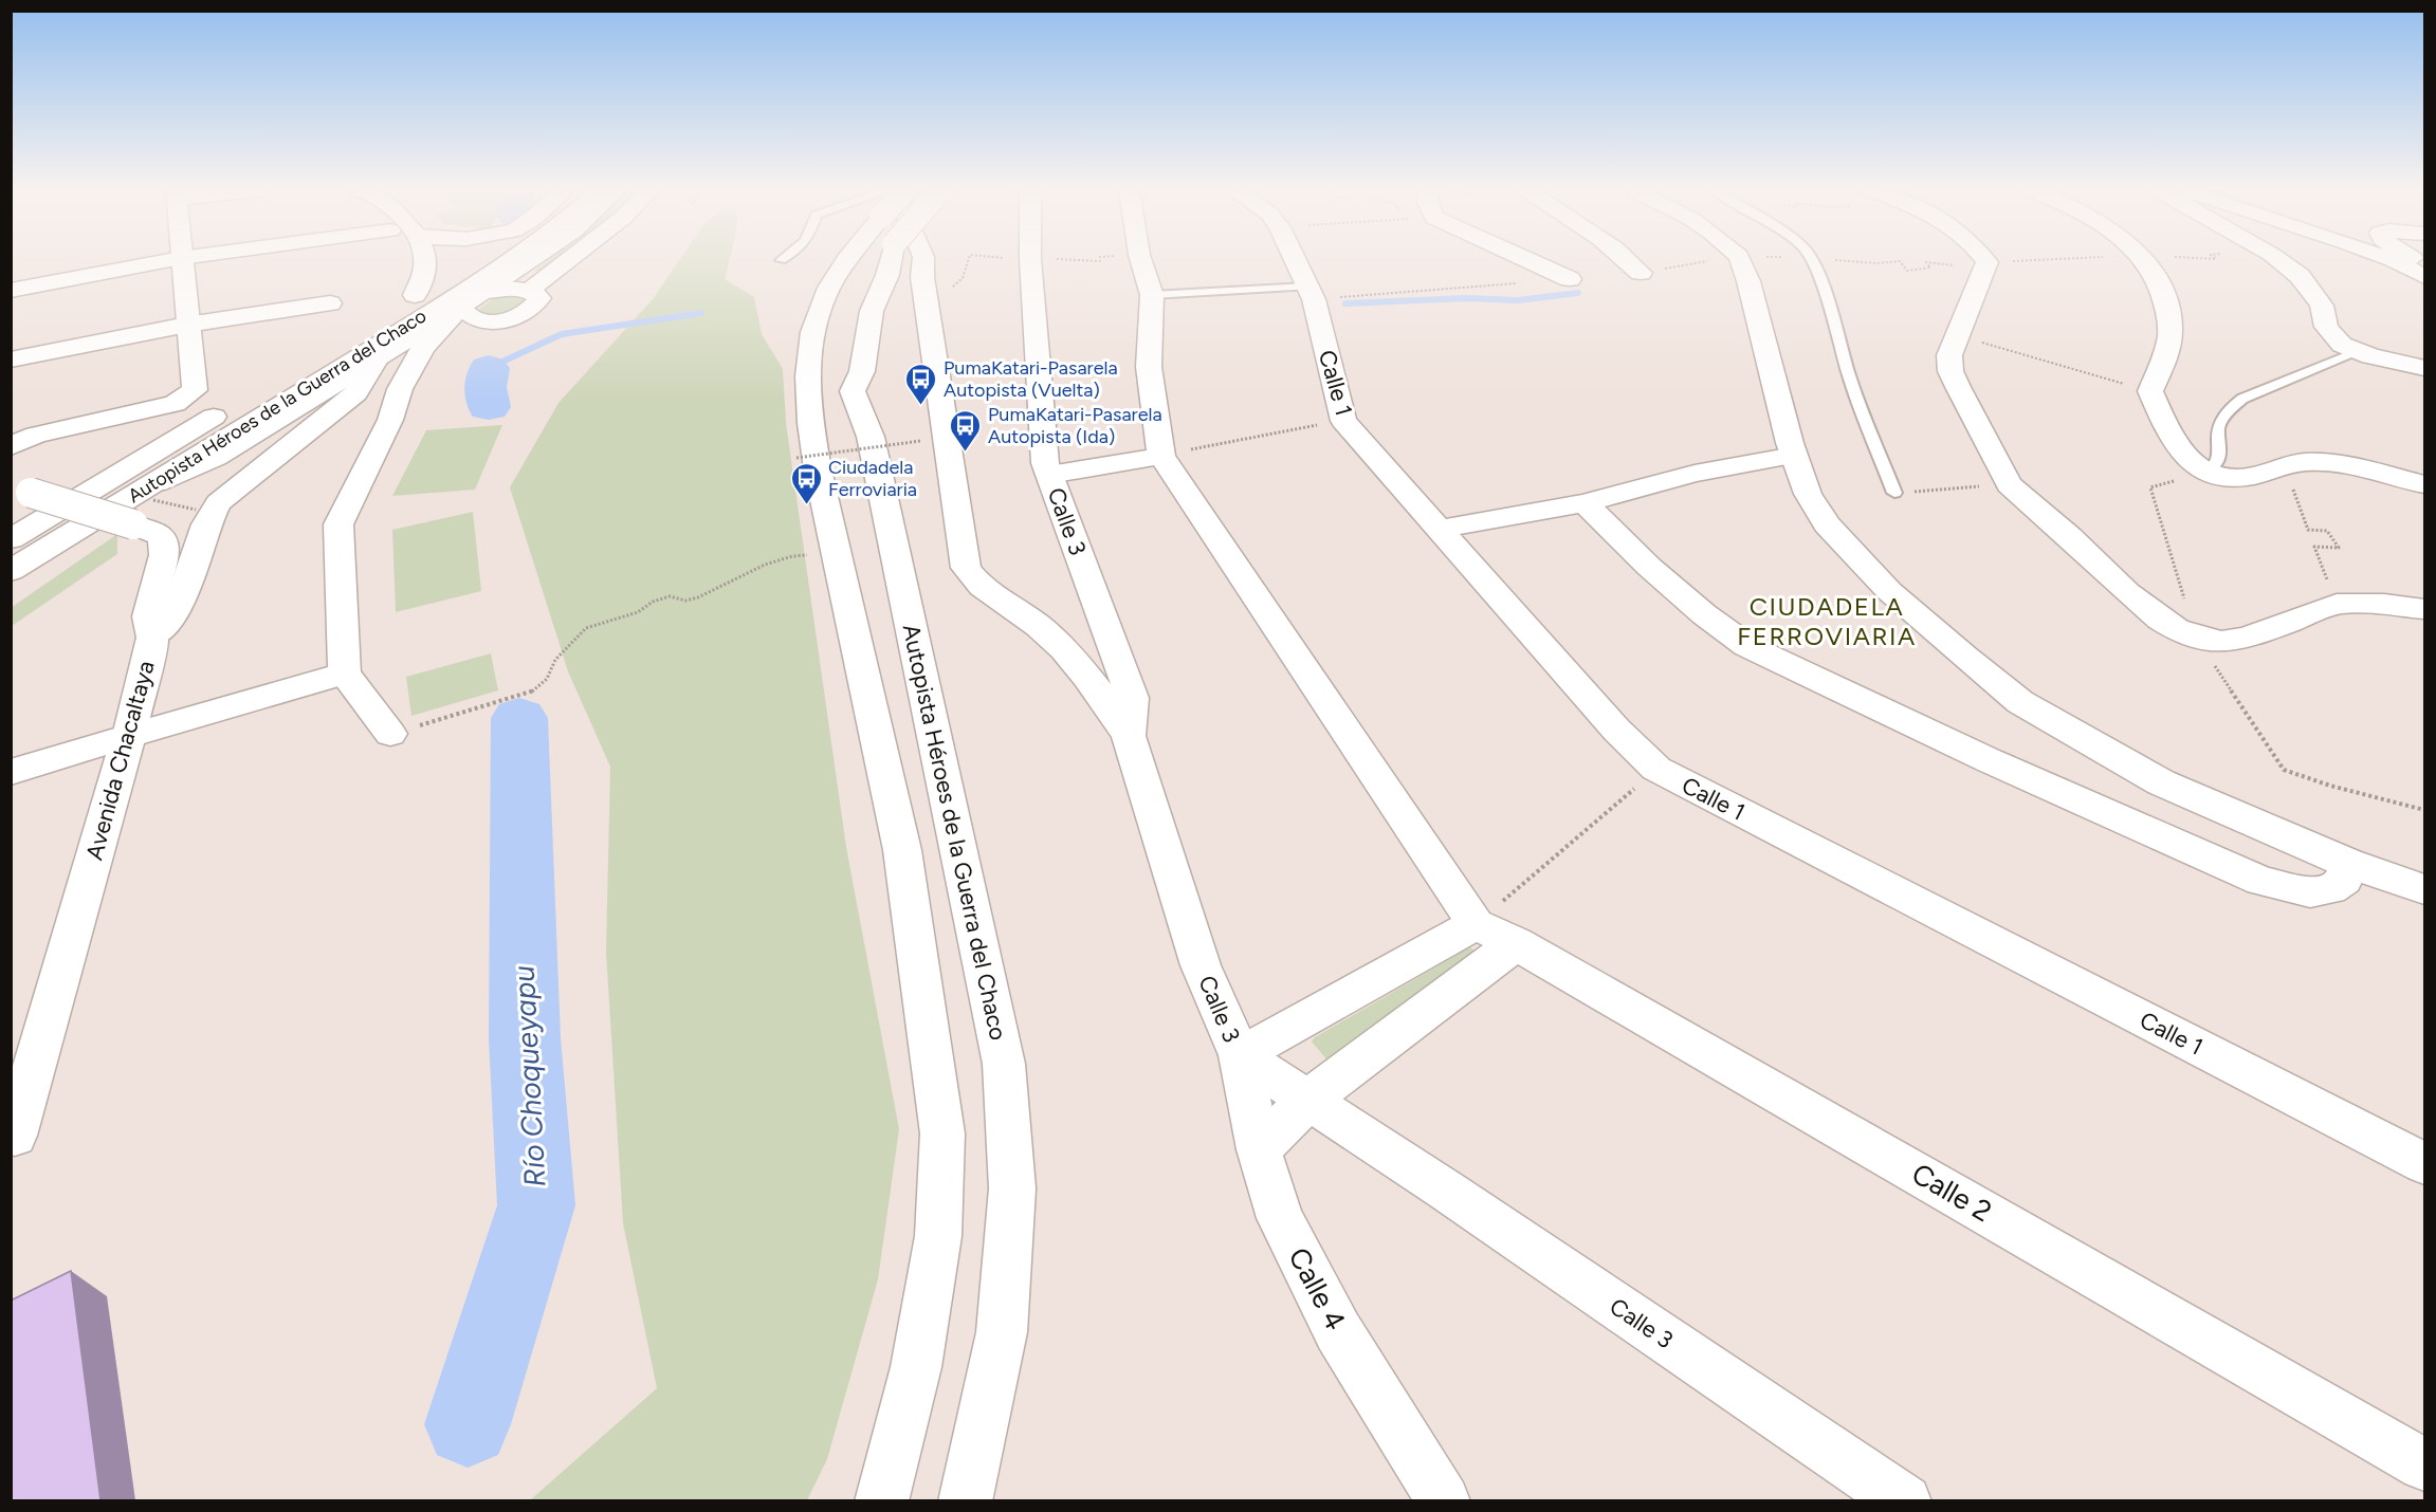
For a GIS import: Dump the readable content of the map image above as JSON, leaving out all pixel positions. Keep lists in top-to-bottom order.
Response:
{
  "streets": {
    "main road": [
      "Calle 1",
      "Autopista Héroes de la Guerra del Chaco",
      "Calle 3",
      "Avenida Chacaltaya",
      "Calle 2",
      "Calle 4"
    ]
  },
  "crossings": [
    ["Autopista Héroes de la Guerra del Chaco", "Avenida Chacaltaya"],
    ["Calle 3", "Calle 4"]
  ],
  "districts": ["CIUDADELA FERROVIARIA"],
  "water": ["Río Choqueyapu"],
  "places": {
    "bus stop": ["PumaKatari-Pasarela Autopista (Vuelta)", "PumaKatari-Pasarela Autopista (Ida)", "Ciudadela Ferroviaria"]
  }
}
